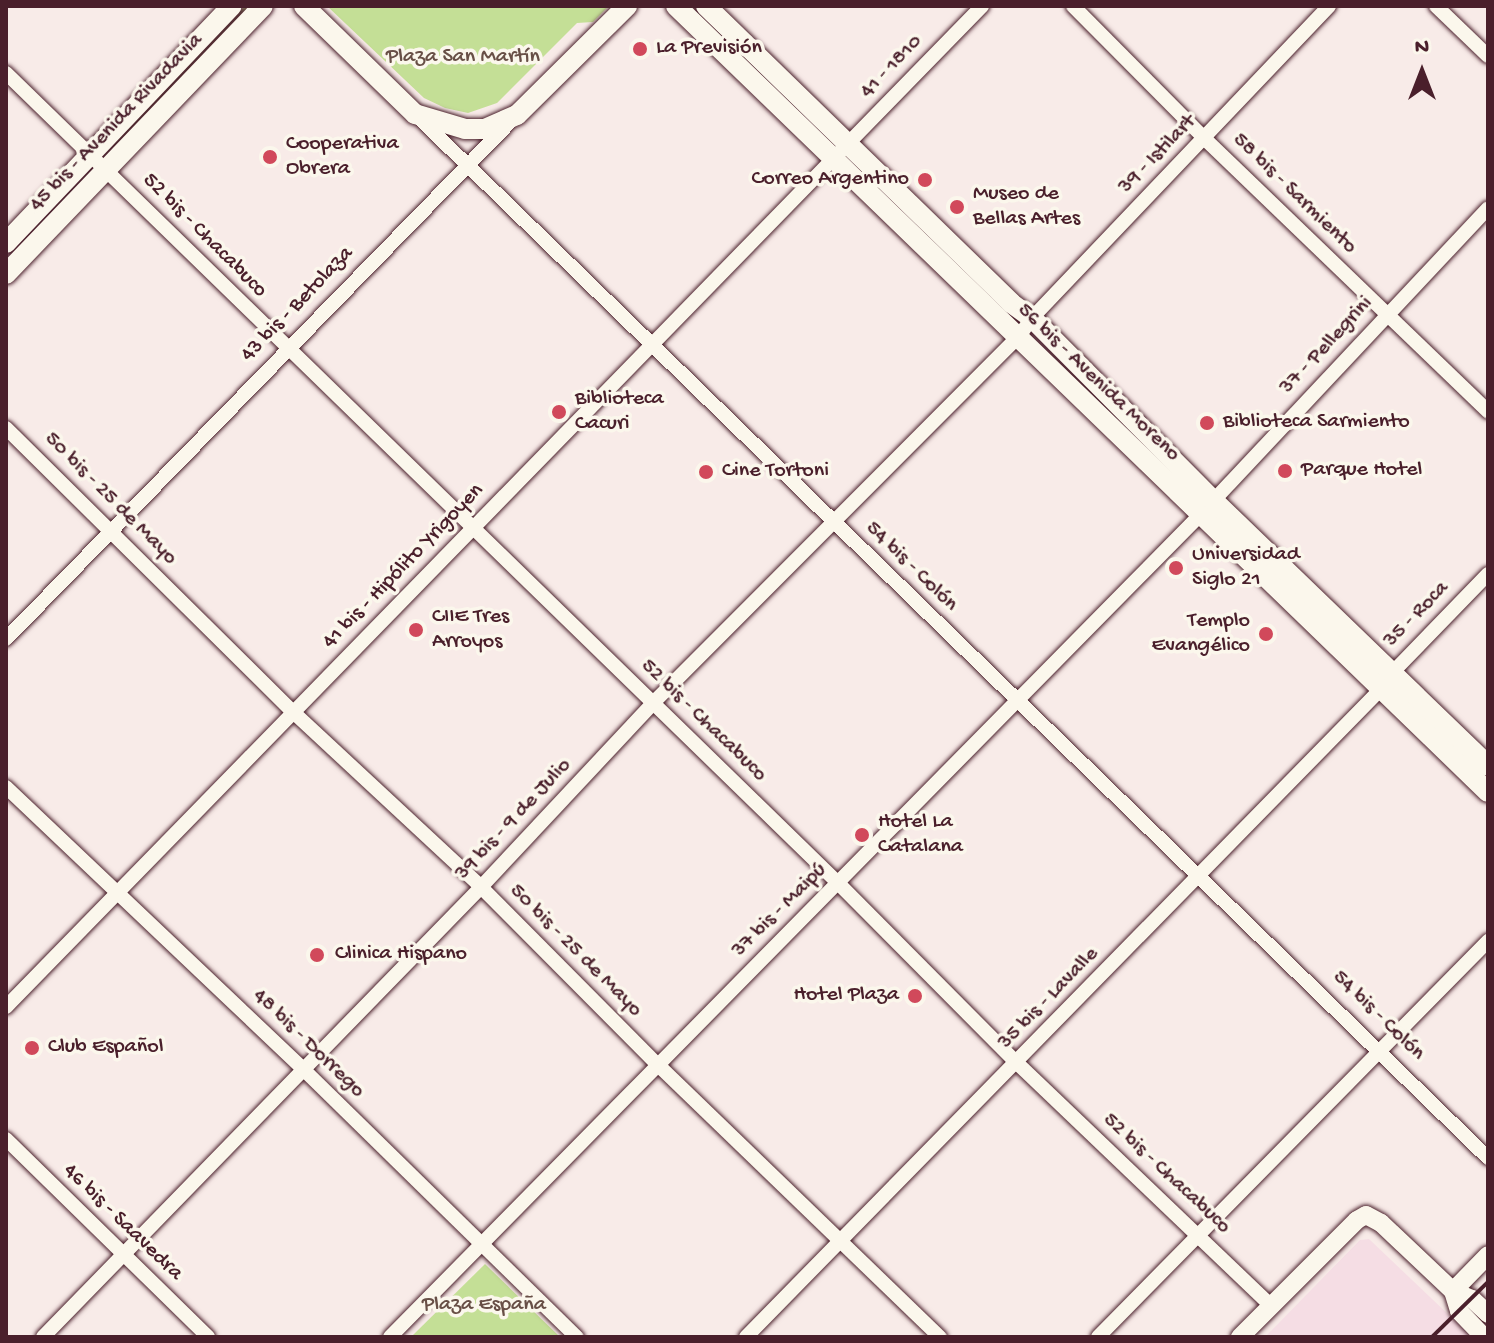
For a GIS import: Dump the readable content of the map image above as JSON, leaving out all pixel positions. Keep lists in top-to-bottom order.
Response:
{
  "streets": {
    "main road": [
      "45 bis - Avenida Rivadavia",
      "43 bis - Betolaza",
      "56 bis - Avenida Moreno",
      "54 bis - Colón"
    ],
    "street": [
      "41 - 1810",
      "39 - Istilart",
      "58 bis - Sarmiento",
      "52 bis - Chacabuco",
      "37 - Pellegrini",
      "50 bis - 25 de Mayo",
      "41 bis - Hipólito Yrigoyen",
      "35 - Roca",
      "39 bis - 9 de Julio",
      "37 bis - Maipú",
      "35 bis - Lavalle",
      "48 bis - Dorrego",
      "46 bis - Saavedra"
    ]
  },
  "crossings": [
    ["41 - 1810", "56 bis - Avenida Moreno"],
    ["41 - 1810", "41 bis - Hipólito Yrigoyen"],
    ["45 bis - Avenida Rivadavia", "52 bis - Chacabuco"],
    ["39 - Istilart", "58 bis - Sarmiento"],
    ["39 - Istilart", "56 bis - Avenida Moreno"],
    ["39 - Istilart", "39 bis - 9 de Julio"],
    ["58 bis - Sarmiento", "37 - Pellegrini"],
    ["52 bis - Chacabuco", "43 bis - Betolaza"],
    ["52 bis - Chacabuco", "41 bis - Hipólito Yrigoyen"],
    ["52 bis - Chacabuco", "39 bis - 9 de Julio"],
    ["52 bis - Chacabuco", "37 bis - Maipú"],
    ["52 bis - Chacabuco", "35 bis - Lavalle"],
    ["43 bis - Betolaza", "50 bis - 25 de Mayo"],
    ["43 bis - Betolaza", "54 bis - Colón"],
    ["37 - Pellegrini", "56 bis - Avenida Moreno"],
    ["37 - Pellegrini", "37 bis - Maipú"],
    ["56 bis - Avenida Moreno", "41 bis - Hipólito Yrigoyen"],
    ["56 bis - Avenida Moreno", "35 - Roca"],
    ["56 bis - Avenida Moreno", "39 bis - 9 de Julio"],
    ["56 bis - Avenida Moreno", "37 bis - Maipú"],
    ["56 bis - Avenida Moreno", "35 bis - Lavalle"],
    ["50 bis - 25 de Mayo", "41 bis - Hipólito Yrigoyen"],
    ["50 bis - 25 de Mayo", "39 bis - 9 de Julio"],
    ["50 bis - 25 de Mayo", "37 bis - Maipú"],
    ["50 bis - 25 de Mayo", "35 bis - Lavalle"],
    ["41 bis - Hipólito Yrigoyen", "54 bis - Colón"],
    ["41 bis - Hipólito Yrigoyen", "48 bis - Dorrego"],
    ["54 bis - Colón", "39 bis - 9 de Julio"],
    ["54 bis - Colón", "37 bis - Maipú"],
    ["54 bis - Colón", "35 bis - Lavalle"],
    ["35 - Roca", "35 bis - Lavalle"],
    ["39 bis - 9 de Julio", "48 bis - Dorrego"],
    ["39 bis - 9 de Julio", "46 bis - Saavedra"],
    ["37 bis - Maipú", "48 bis - Dorrego"]
  ],
  "parks": ["Plaza San Martín", "Plaza España"],
  "places": [
    "La Previsión",
    "Cooperativa Obrera",
    "Correo Argentino",
    "Museo de Bellas Artes",
    "Biblioteca Cacuri",
    "Biblioteca Sarmiento",
    "Parque Hotel",
    "Cine Tortoni",
    "Universidad Siglo 21",
    "CIIE Tres Arroyos",
    "Templo Evangélico",
    "Hotel La Catalana",
    "Clinica Hispano",
    "Hotel Plaza",
    "Club Español"
  ],
  "north": "top"
}
